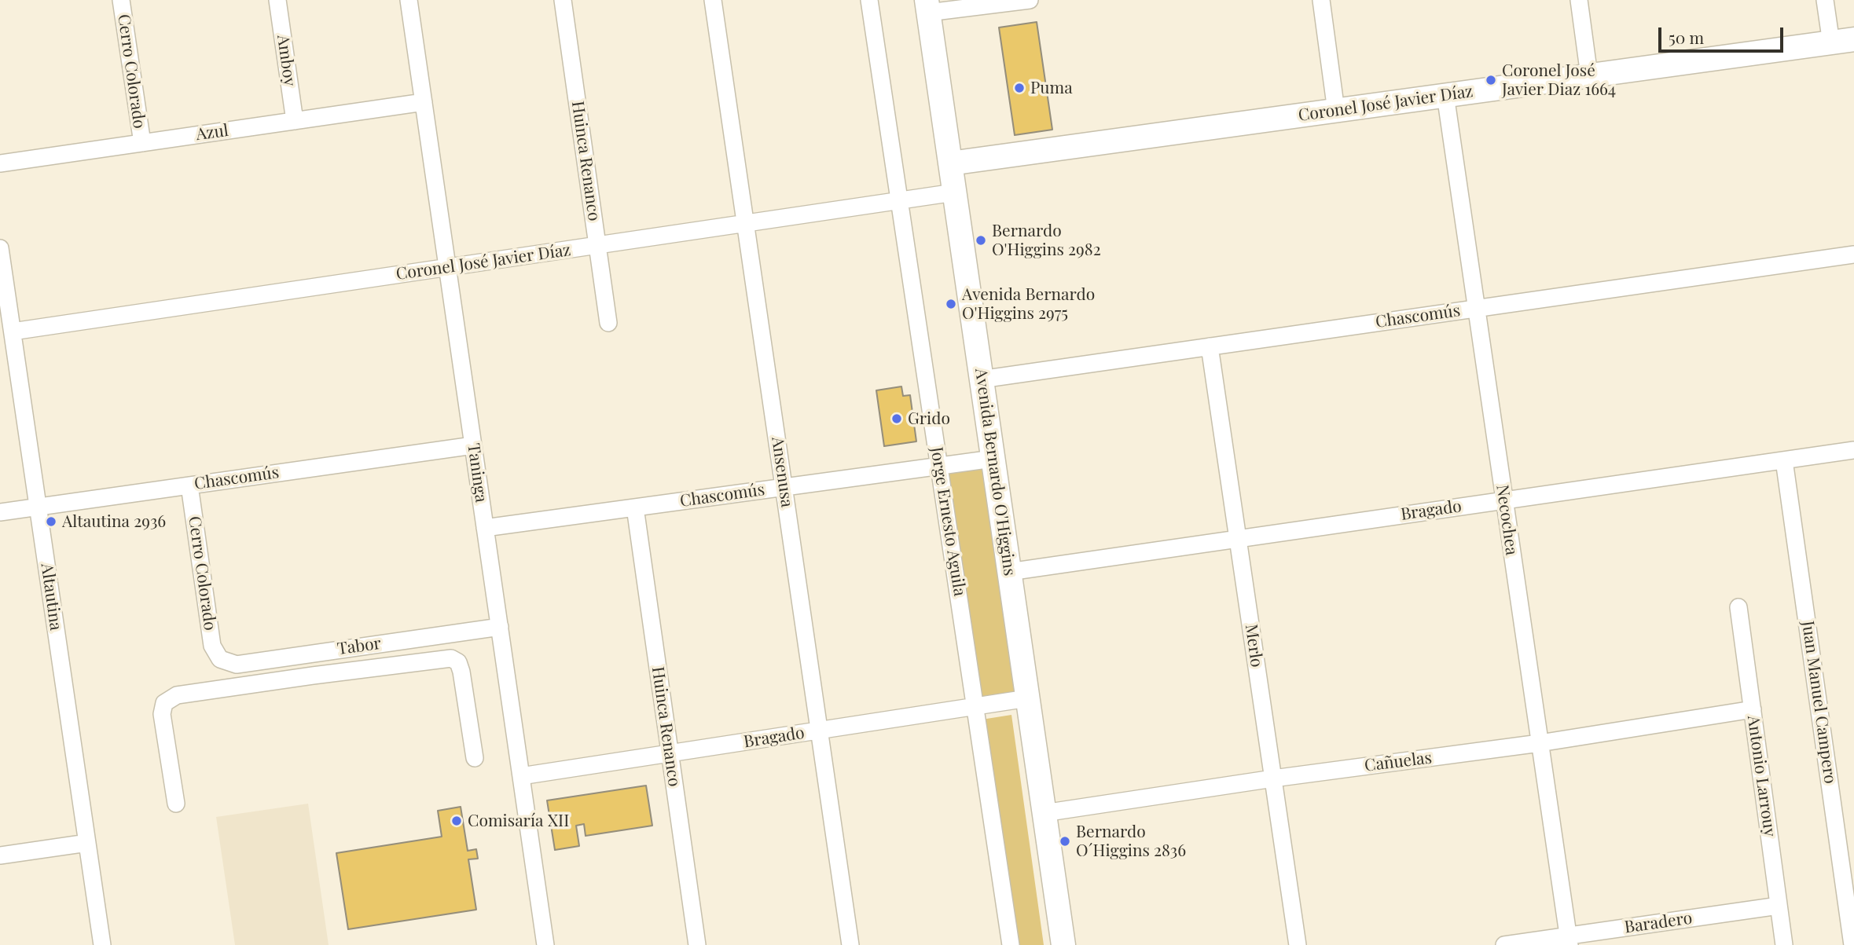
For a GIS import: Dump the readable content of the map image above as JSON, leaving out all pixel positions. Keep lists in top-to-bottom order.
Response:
{
  "streets": {
    "main road": ["Coronel José Javier Díaz", "Avenida Bernardo O'Higgins"],
    "street": [
      "Amboy",
      "Cerro Colorado",
      "Azul",
      "Huinca Renanco",
      "Chascomús",
      "Ansenusa",
      "Taninga",
      "Bragado",
      "Necochea",
      "Jorge Ernesto Aguila",
      "Altautina",
      "Merlo",
      "Tabor",
      "Juan Manuel Campero",
      "Cañuelas",
      "Antonio Larrouy",
      "Baradero"
    ]
  },
  "crossings": [
    ["Amboy", "Azul"],
    ["Cerro Colorado", "Azul"],
    ["Cerro Colorado", "Chascomús"],
    ["Cerro Colorado", "Tabor"],
    ["Coronel José Javier Díaz", "Huinca Renanco"],
    ["Coronel José Javier Díaz", "Ansenusa"],
    ["Coronel José Javier Díaz", "Avenida Bernardo O'Higgins"],
    ["Coronel José Javier Díaz", "Taninga"],
    ["Coronel José Javier Díaz", "Necochea"],
    ["Coronel José Javier Díaz", "Jorge Ernesto Aguila"],
    ["Coronel José Javier Díaz", "Altautina"],
    ["Azul", "Taninga"],
    ["Huinca Renanco", "Chascomús"],
    ["Huinca Renanco", "Bragado"],
    ["Chascomús", "Ansenusa"],
    ["Chascomús", "Avenida Bernardo O'Higgins"],
    ["Chascomús", "Taninga"],
    ["Chascomús", "Necochea"],
    ["Chascomús", "Jorge Ernesto Aguila"],
    ["Chascomús", "Altautina"],
    ["Chascomús", "Merlo"],
    ["Ansenusa", "Bragado"],
    ["Avenida Bernardo O'Higgins", "Bragado"],
    ["Avenida Bernardo O'Higgins", "Cañuelas"],
    ["Taninga", "Bragado"],
    ["Taninga", "Tabor"],
    ["Bragado", "Necochea"],
    ["Bragado", "Jorge Ernesto Aguila"],
    ["Bragado", "Merlo"],
    ["Bragado", "Juan Manuel Campero"],
    ["Necochea", "Cañuelas"],
    ["Necochea", "Baradero"],
    ["Merlo", "Cañuelas"],
    ["Cañuelas", "Antonio Larrouy"],
    ["Antonio Larrouy", "Baradero"]
  ],
  "places": [
    "Coronel José Javier Diaz 1664",
    "Puma",
    "Bernardo O'Higgins 2982",
    "Avenida Bernardo O'Higgins 2975",
    "Grido",
    "Altautina 2936",
    "Comisaría XII",
    "Bernardo O´Higgins 2836"
  ],
  "scale_bar": "50 m"
}
